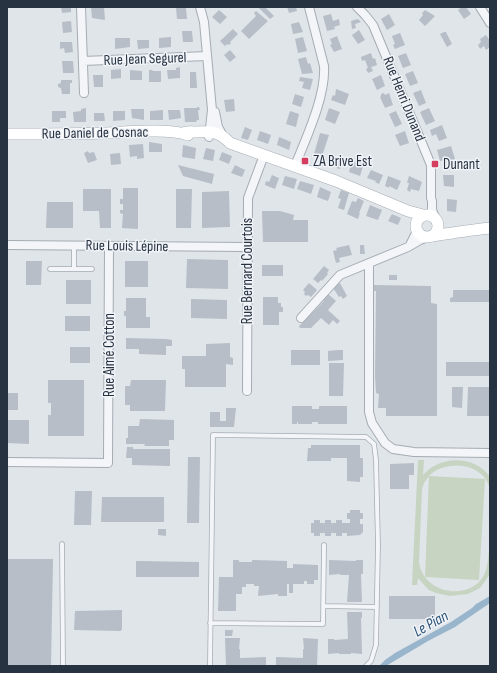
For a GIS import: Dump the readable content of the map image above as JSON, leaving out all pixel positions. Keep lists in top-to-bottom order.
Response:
{
  "streets": {
    "street": [
      "Rue Jean Segurel",
      "Rue Henri Dunand",
      "Rue Daniel de Cosnac",
      "Rue Louis Lépine",
      "Rue Bernard Courtois",
      "Rue Aimé Cotton"
    ]
  },
  "crossings": [
    ["Rue Henri Dunand", "Rue Daniel de Cosnac"],
    ["Rue Daniel de Cosnac", "Rue Bernard Courtois"],
    ["Rue Louis Lépine", "Rue Bernard Courtois"],
    ["Rue Louis Lépine", "Rue Aimé Cotton"]
  ],
  "water": ["Le Pian"],
  "places": {
    "transit": ["ZA Brive Est", "Dunant"]
  }
}
